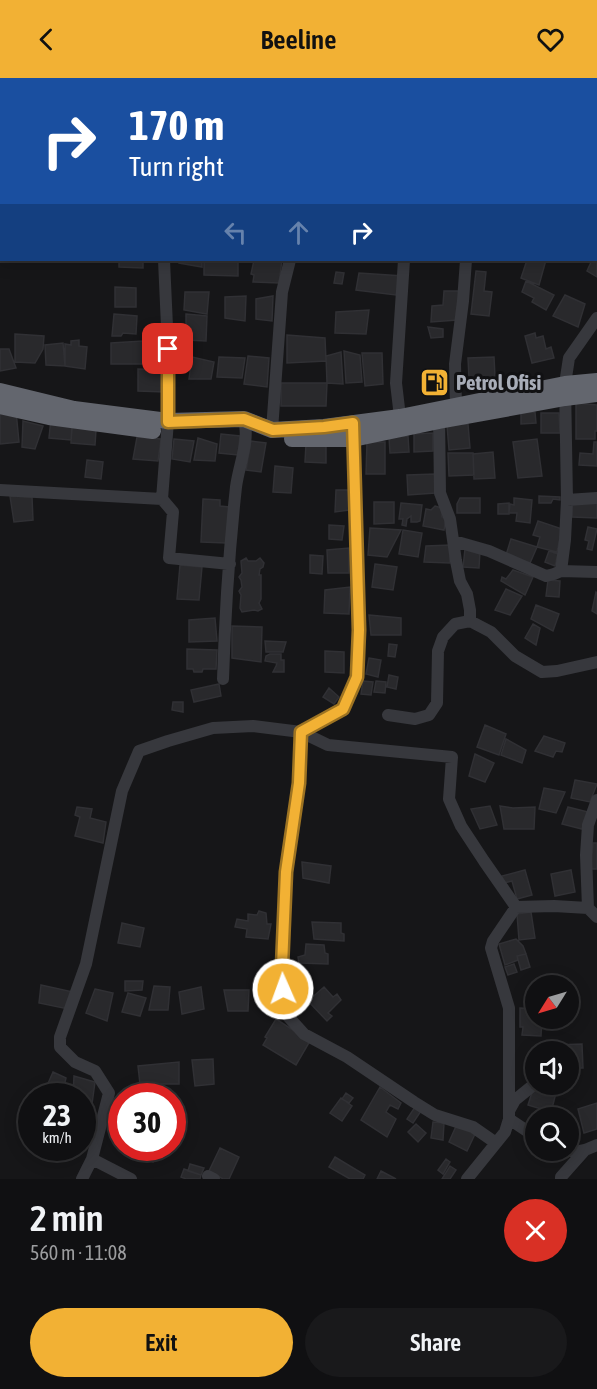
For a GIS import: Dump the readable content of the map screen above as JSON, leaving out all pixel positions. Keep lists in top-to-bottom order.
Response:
{
  "places": {
    "fuel station": ["Petrol Ofisi"]
  },
  "north": "bottom left",
  "page": {
    "header": "Beeline",
    "turn": ["170 m", "Turn right"],
    "speed": "23 km/h",
    "limit": "30",
    "heading": ["2 min", "560 m · 11:08"],
    "buttons": ["Exit", "Share"]
  }
}
